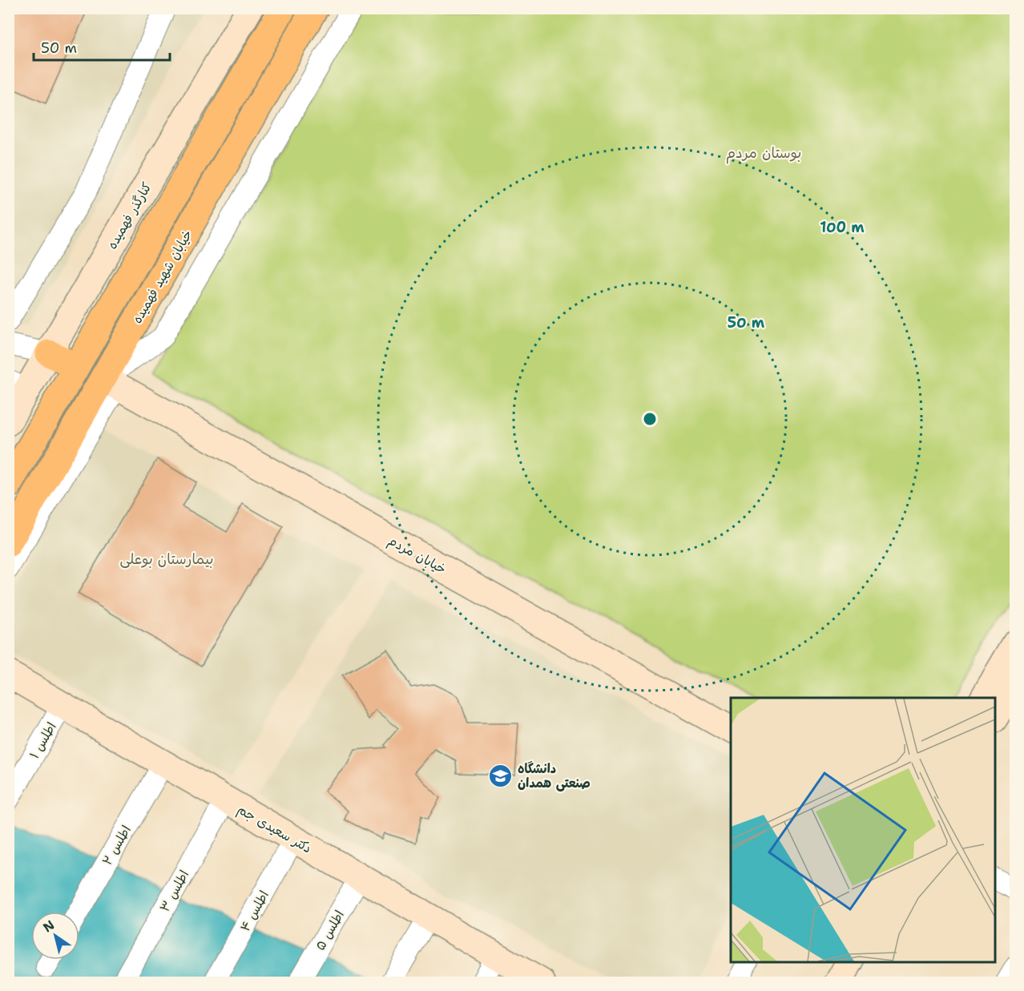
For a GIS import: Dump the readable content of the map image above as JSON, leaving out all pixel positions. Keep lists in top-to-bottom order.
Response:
{
  "streets": {
    "main road": ["خیابان شهید فهمیده"],
    "street": [
      "کنارگذر فهمیده",
      "خیابان مردم",
      "اطلس ۱",
      "دکتر سعیدی جم",
      "اطلس ۲",
      "اطلس ۳",
      "اطلس ۴",
      "اطلس ۵"
    ]
  },
  "crossings": [
    ["خیابان شهید فهمیده", "خیابان مردم"],
    ["اطلس ۱", "دکتر سعیدی جم"],
    ["دکتر سعیدی جم", "اطلس ۲"],
    ["دکتر سعیدی جم", "اطلس ۳"],
    ["دکتر سعیدی جم", "اطلس ۴"],
    ["دکتر سعیدی جم", "اطلس ۵"]
  ],
  "districts": ["بوستان مردم", "بیمارستان بوعلی"],
  "places": {
    "school or university": ["دانشگاه صنعتی همدان"]
  },
  "scale_bar": "50 m",
  "north": "top left",
  "rings": ["100 m", "50 m"]
}
